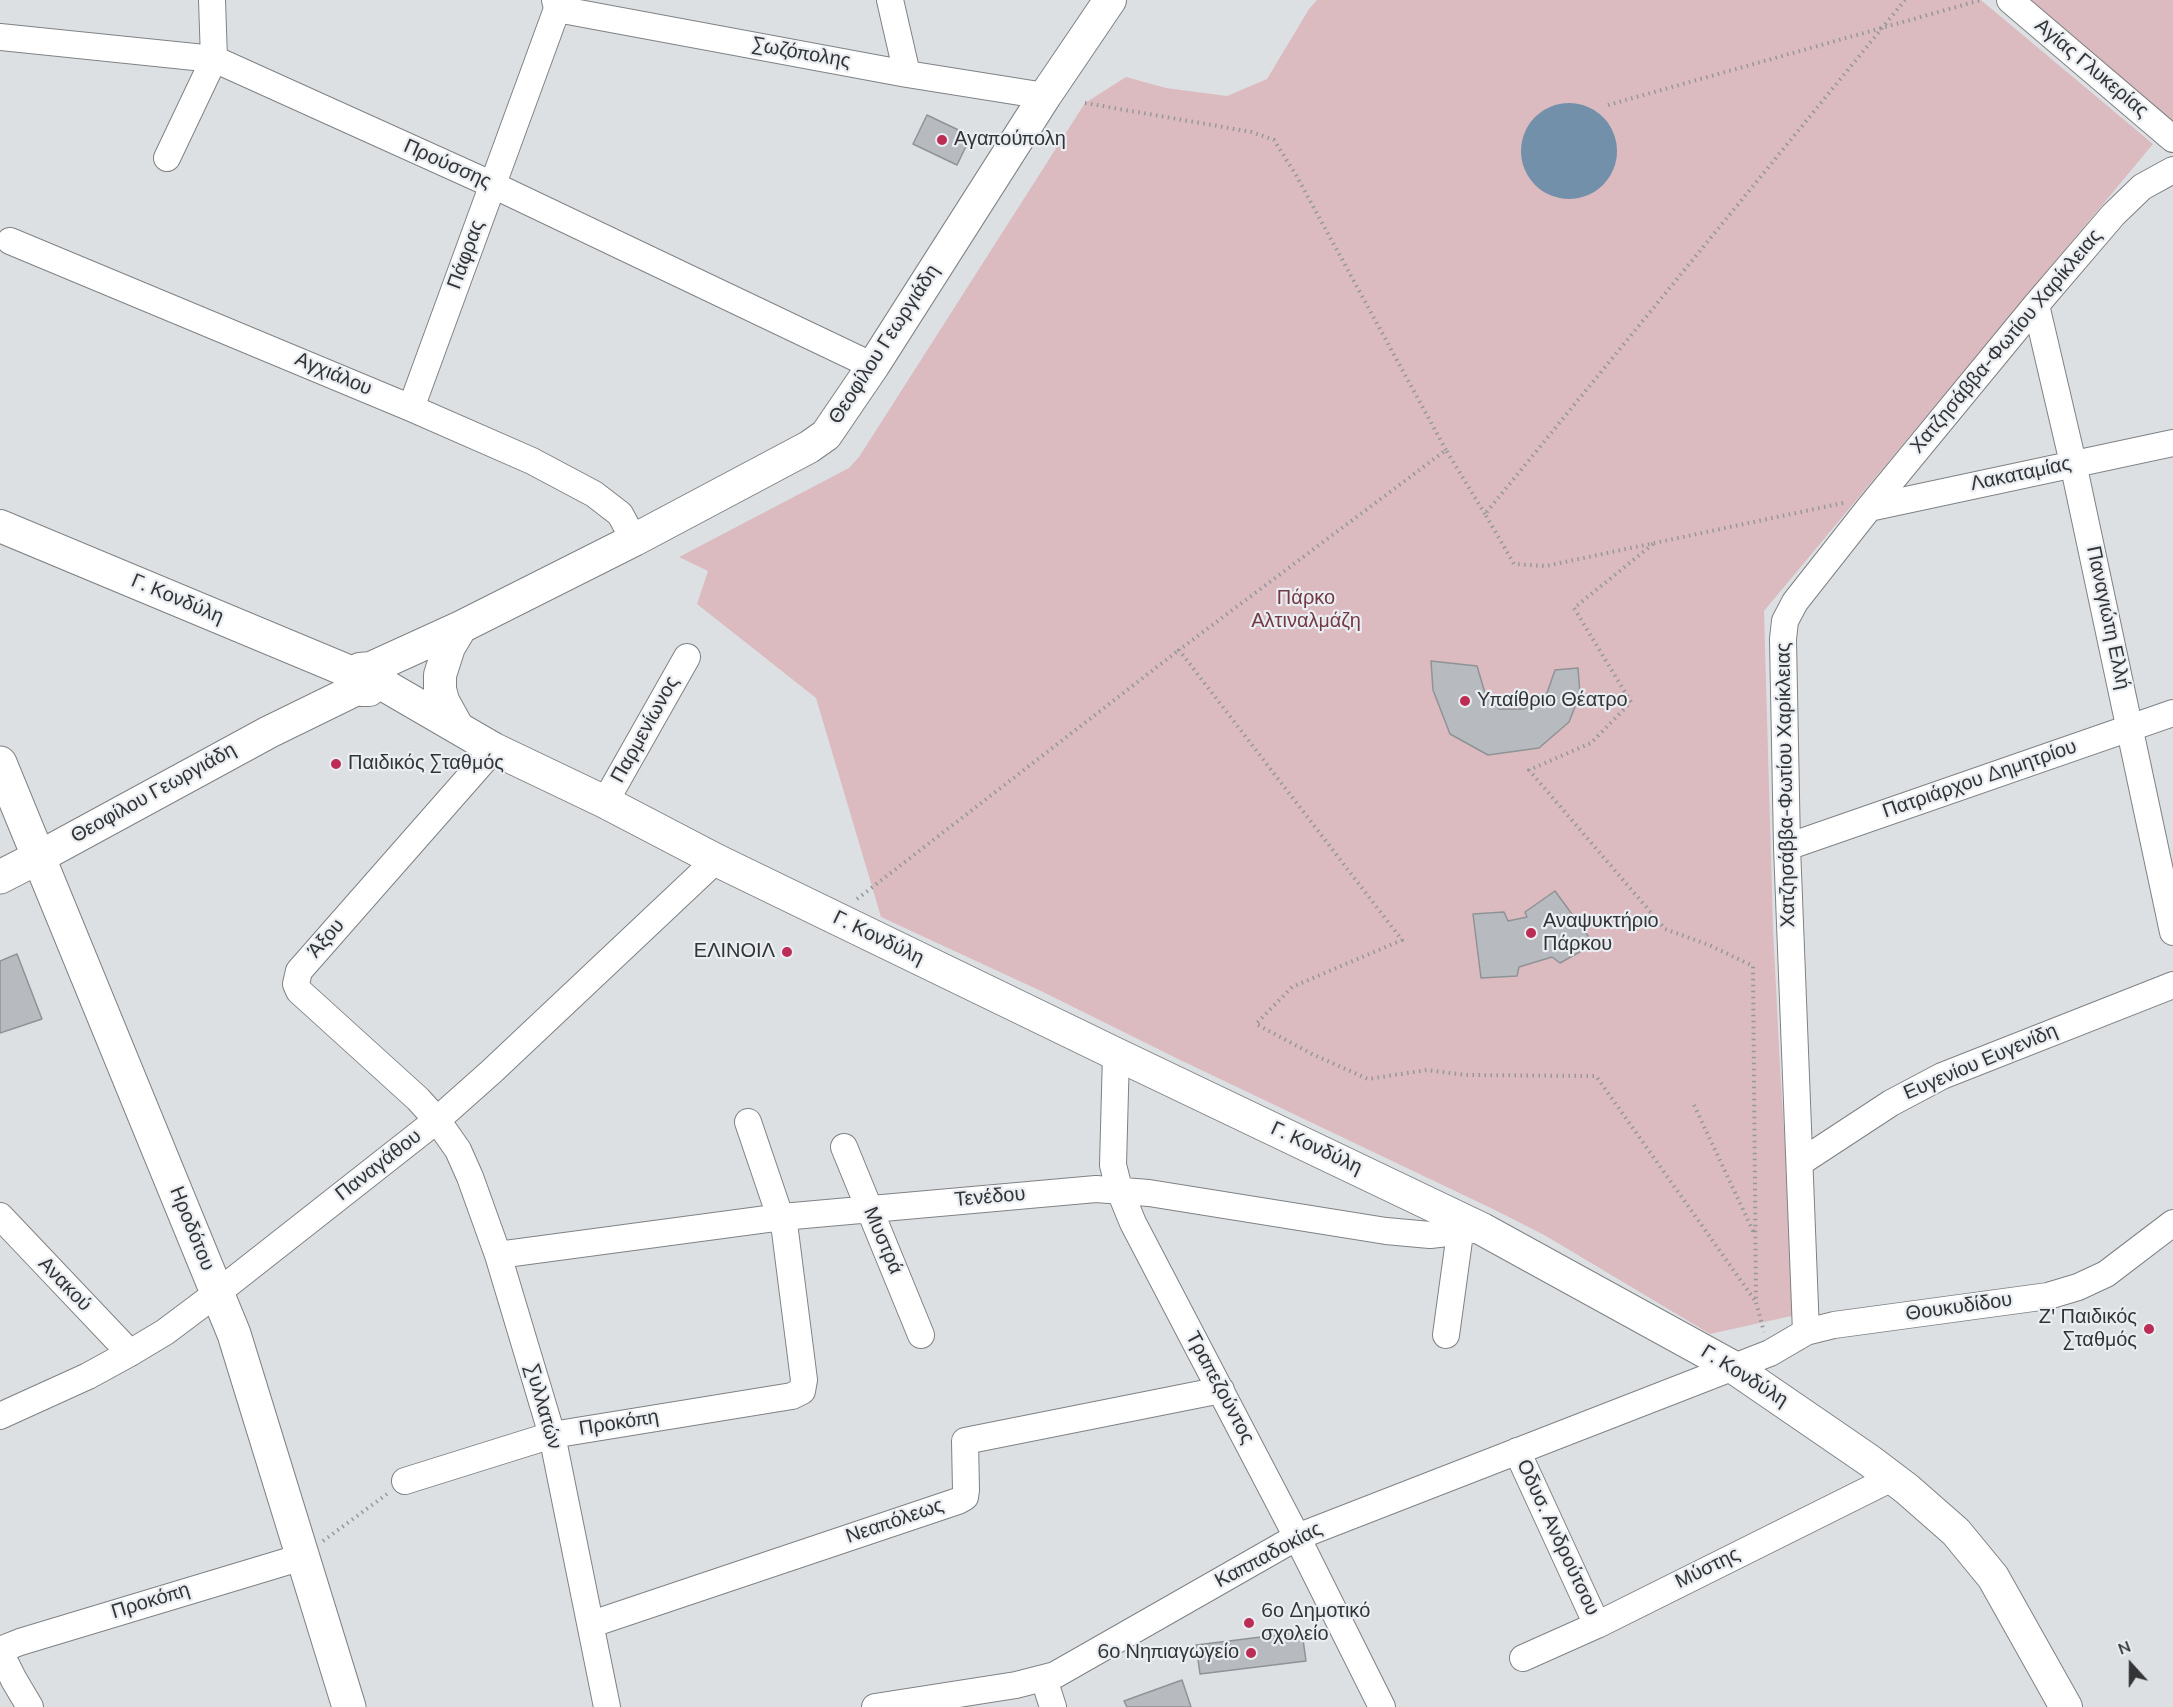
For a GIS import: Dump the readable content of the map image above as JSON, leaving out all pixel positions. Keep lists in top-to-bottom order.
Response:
{
  "streets": {
    "main road": ["Ηροδότου"],
    "street": [
      "Σωζόπολης",
      "Αγίας Γλυκερίας",
      "Προύσσης",
      "Πάφρας",
      "Χατζησάββα-Φωτίου Χαρίκλειας",
      "Θεοφίλου Γεωργιάδη",
      "Αγχιάλου",
      "Λακαταμίας",
      "Γ. Κονδύλη",
      "Παναγιώτη Ελλή",
      "Παρμενίωνος",
      "Πατριάρχου Δημητρίου",
      "Άξου",
      "Ευγενίου Ευγενίδη",
      "Παναγάθου",
      "Τενέδου",
      "Μυστρά",
      "Ανακού",
      "Θουκυδίδου",
      "Τραπεζούντος",
      "Συλλατών",
      "Προκόπη",
      "Νεαπόλεως",
      "Οδυσ. Ανδρούτσου",
      "Καππαδοκίας",
      "Μύστης"
    ]
  },
  "crossings": [
    ["Σωζόπολης", "Πάφρας"],
    ["Σωζόπολης", "Θεοφίλου Γεωργιάδη"],
    ["Προύσσης", "Πάφρας"],
    ["Προύσσης", "Θεοφίλου Γεωργιάδη"],
    ["Πάφρας", "Αγχιάλου"],
    ["Χατζησάββα-Φωτίου Χαρίκλειας", "Λακαταμίας"],
    ["Χατζησάββα-Φωτίου Χαρίκλειας", "Παναγιώτη Ελλή"],
    ["Χατζησάββα-Φωτίου Χαρίκλειας", "Πατριάρχου Δημητρίου"],
    ["Χατζησάββα-Φωτίου Χαρίκλειας", "Ευγενίου Ευγενίδη"],
    ["Χατζησάββα-Φωτίου Χαρίκλειας", "Θουκυδίδου"],
    ["Θεοφίλου Γεωργιάδη", "Αγχιάλου"],
    ["Θεοφίλου Γεωργιάδη", "Γ. Κονδύλη"],
    ["Θεοφίλου Γεωργιάδη", "Ηροδότου"],
    ["Λακαταμίας", "Παναγιώτη Ελλή"],
    ["Γ. Κονδύλη", "Παρμενίωνος"],
    ["Γ. Κονδύλη", "Άξου"],
    ["Γ. Κονδύλη", "Παναγάθου"],
    ["Γ. Κονδύλη", "Τενέδου"],
    ["Γ. Κονδύλη", "Θουκυδίδου"],
    ["Γ. Κονδύλη", "Τραπεζούντος"],
    ["Γ. Κονδύλη", "Καππαδοκίας"],
    ["Γ. Κονδύλη", "Μύστης"],
    ["Παναγιώτη Ελλή", "Πατριάρχου Δημητρίου"],
    ["Άξου", "Παναγάθου"],
    ["Άξου", "Συλλατών"],
    ["Παναγάθου", "Ηροδότου"],
    ["Παναγάθου", "Ανακού"],
    ["Παναγάθου", "Συλλατών"],
    ["Τενέδου", "Μυστρά"],
    ["Τενέδου", "Τραπεζούντος"],
    ["Τενέδου", "Συλλατών"],
    ["Τενέδου", "Προκόπη"],
    ["Ηροδότου", "Προκόπη"],
    ["Θουκυδίδου", "Καππαδοκίας"],
    ["Τραπεζούντος", "Νεαπόλεως"],
    ["Τραπεζούντος", "Καππαδοκίας"],
    ["Συλλατών", "Προκόπη"],
    ["Συλλατών", "Νεαπόλεως"],
    ["Οδυσ. Ανδρούτσου", "Καππαδοκίας"],
    ["Οδυσ. Ανδρούτσου", "Μύστης"]
  ],
  "parks": ["Πάρκο Αλτιναλμάζη"],
  "places": [
    "Αγαπούπολη",
    "Υπαίθριο Θέατρο",
    "Παιδικός Σταθμός",
    "Αναψυκτήριο Πάρκου",
    "ΕΛΙΝΟΙΛ",
    "Ζ' Παιδικός Σταθμός",
    "6ο Δημοτικό σχολείο",
    "6ο Νηπιαγωγείο"
  ],
  "north": "top"
}
